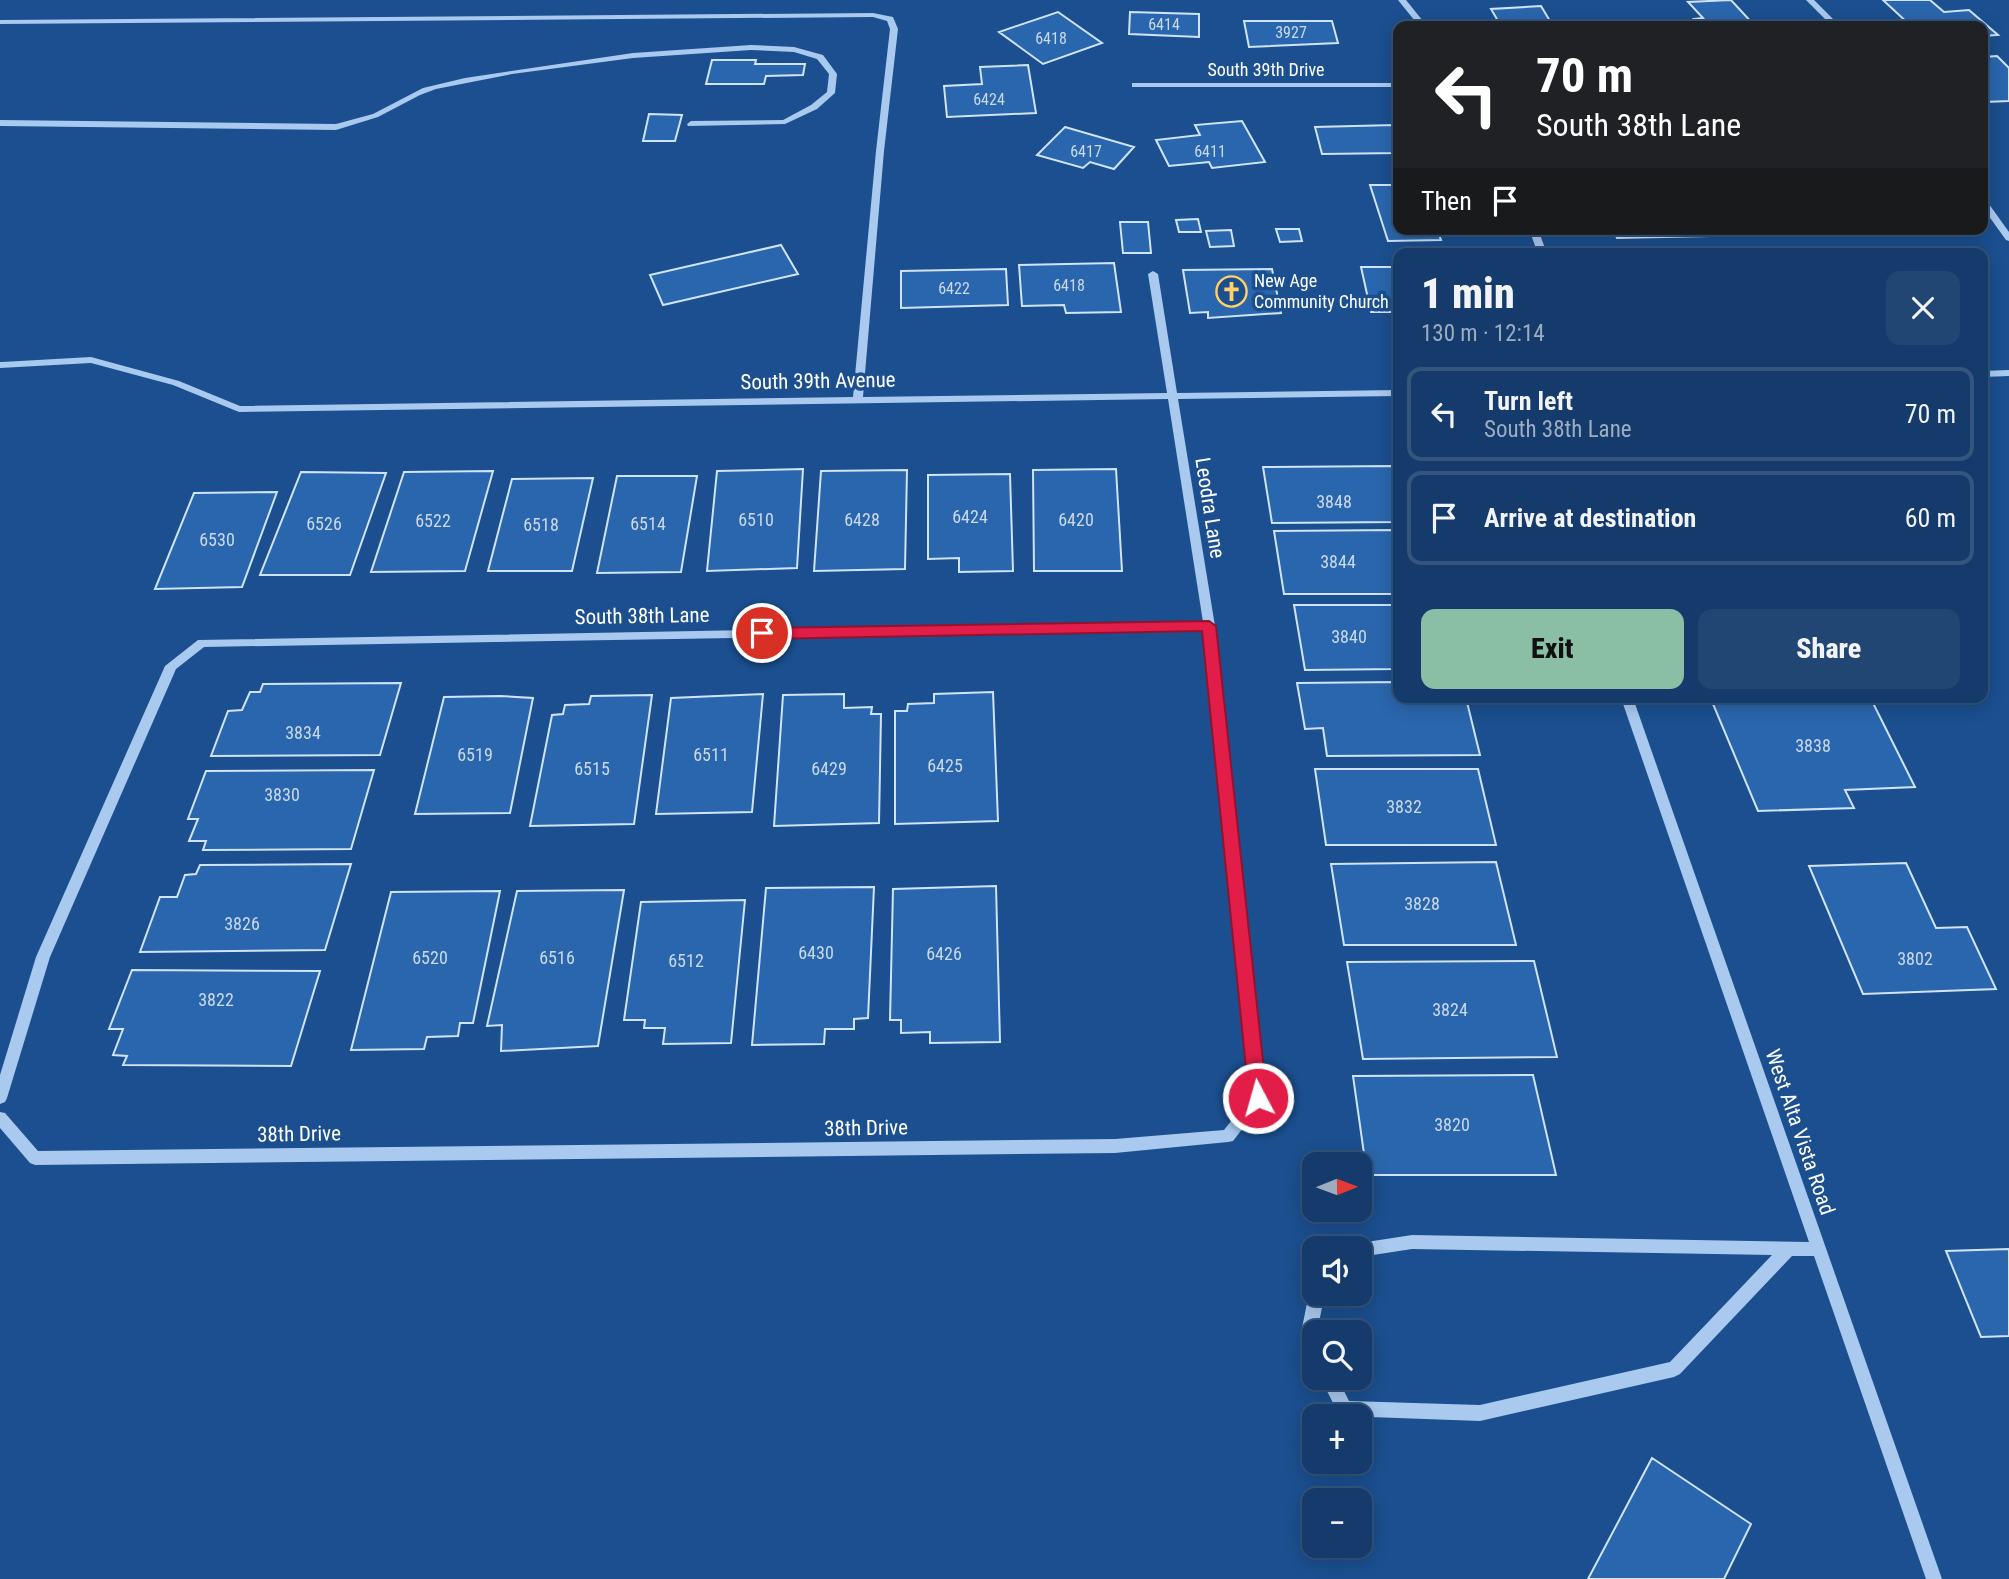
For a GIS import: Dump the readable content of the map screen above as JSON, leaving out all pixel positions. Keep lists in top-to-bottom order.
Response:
{
  "streets": {
    "street": [
      "South 39th Drive",
      "South 39th Avenue",
      "Leodra Lane",
      "South 38th Lane",
      "38th Drive",
      "West Alta Vista Road"
    ]
  },
  "crossings": [
    ["South 39th Avenue", "Leodra Lane"],
    ["Leodra Lane", "South 38th Lane"],
    ["Leodra Lane", "38th Drive"],
    ["South 38th Lane", "38th Drive"]
  ],
  "places": {
    "church": ["New Age Community Church"]
  },
  "house_numbers": [
    "6414",
    "3927",
    "6418",
    "6424",
    "6417",
    "6411",
    "6418",
    "6422",
    "3848",
    "6424",
    "6510",
    "6428",
    "6420",
    "6522",
    "6526",
    "6514",
    "6518",
    "6530",
    "3844",
    "3840",
    "3834",
    "3838",
    "6519",
    "6511",
    "6425",
    "6515",
    "6429",
    "3830",
    "3832",
    "3828",
    "3826",
    "6430",
    "6426",
    "6520",
    "6516",
    "3802",
    "6512",
    "3822",
    "3824",
    "3820"
  ],
  "north": "right",
  "page": {
    "turn": ["70 m", "South 38th Lane"],
    "then": "Then",
    "heading": ["1 min", "130 m · 12:14"],
    "list": [
      {
        "name": "Turn left",
        "note": "South 38th Lane",
        "value": "70 m"
      },
      {
        "name": "Arrive at destination",
        "value": "60 m"
      }
    ],
    "buttons": ["Exit", "Share"],
    "map_buttons": ["+", "−"]
  }
}
